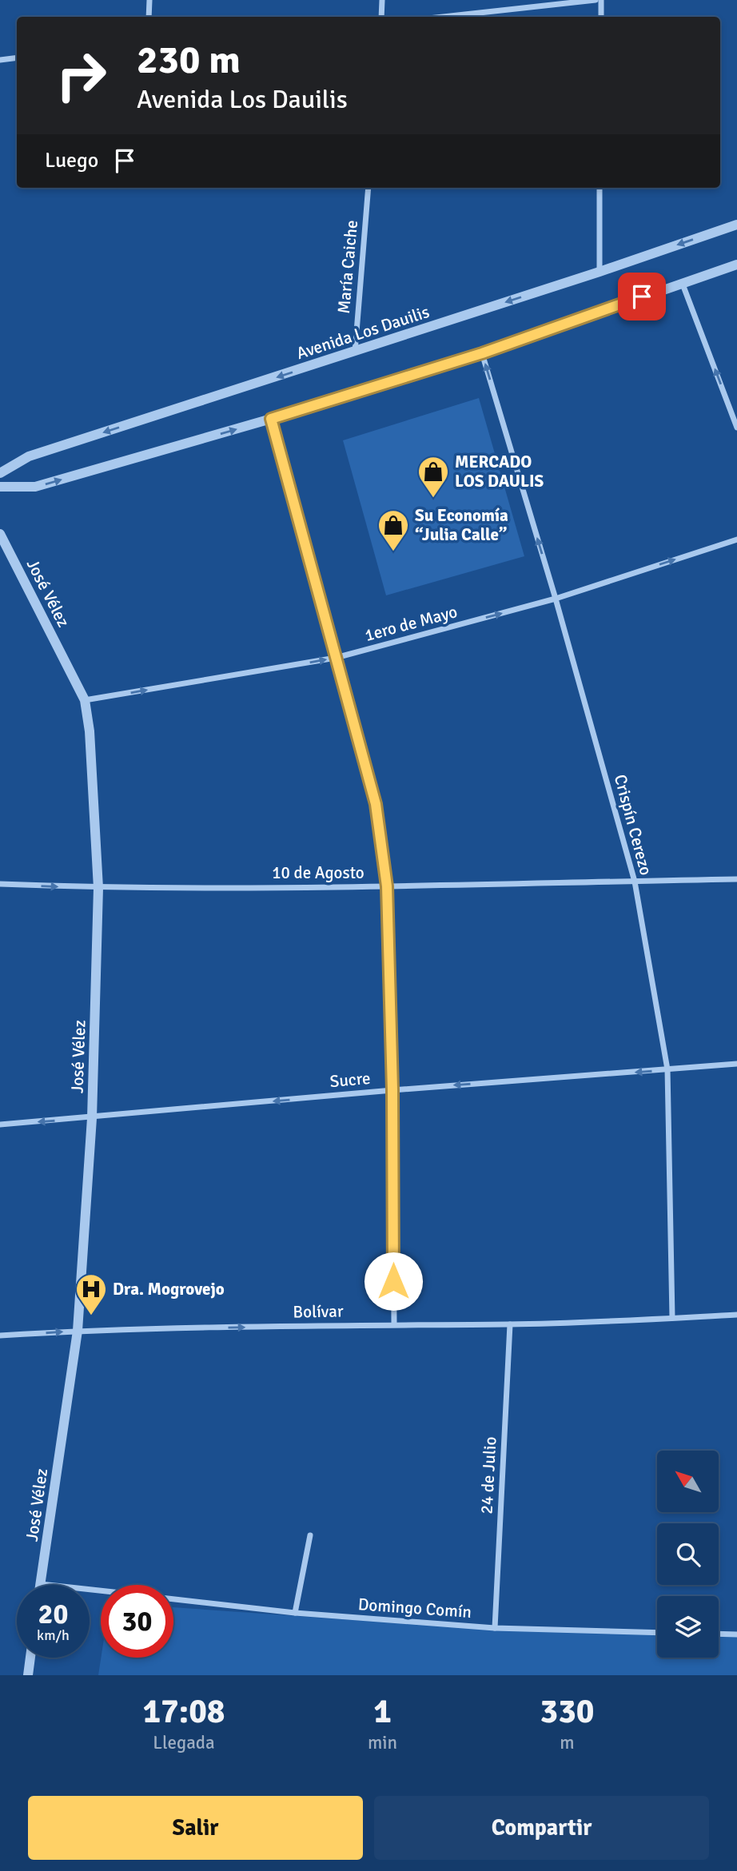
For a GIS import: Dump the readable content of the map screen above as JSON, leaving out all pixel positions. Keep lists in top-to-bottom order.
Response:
{
  "streets": {
    "street": [
      "María Caiche",
      "Avenida Los Dauilis",
      "José Vélez",
      "1ero de Mayo",
      "Crispín Cerezo",
      "10 de Agosto",
      "Sucre",
      "Bolívar",
      "24 de Julio",
      "Domingo Comín"
    ]
  },
  "crossings": [
    ["María Caiche", "Avenida Los Dauilis"],
    ["José Vélez", "1ero de Mayo"],
    ["José Vélez", "10 de Agosto"],
    ["José Vélez", "Sucre"],
    ["José Vélez", "Bolívar"],
    ["José Vélez", "Domingo Comín"],
    ["1ero de Mayo", "Crispín Cerezo"],
    ["Crispín Cerezo", "10 de Agosto"],
    ["Crispín Cerezo", "Sucre"],
    ["Crispín Cerezo", "Bolívar"],
    ["Bolívar", "24 de Julio"],
    ["24 de Julio", "Domingo Comín"]
  ],
  "one_way": ["1ero de Mayo", "Sucre", "Bolívar"],
  "places": {
    "shop": ["MERCADO LOS DAULIS", "Su Economía “Julia Calle”"],
    "hospital": ["Dra. Mogrovejo"]
  },
  "north": "top left",
  "page": {
    "turn": ["230 m", "Avenida Los Dauilis"],
    "then": "Luego",
    "speed": "20 km/h",
    "limit": "30",
    "eta": [
      "17:08",
      "Llegada",
      "1",
      "min",
      "330",
      "m"
    ],
    "buttons": ["Salir", "Compartir"]
  }
}
